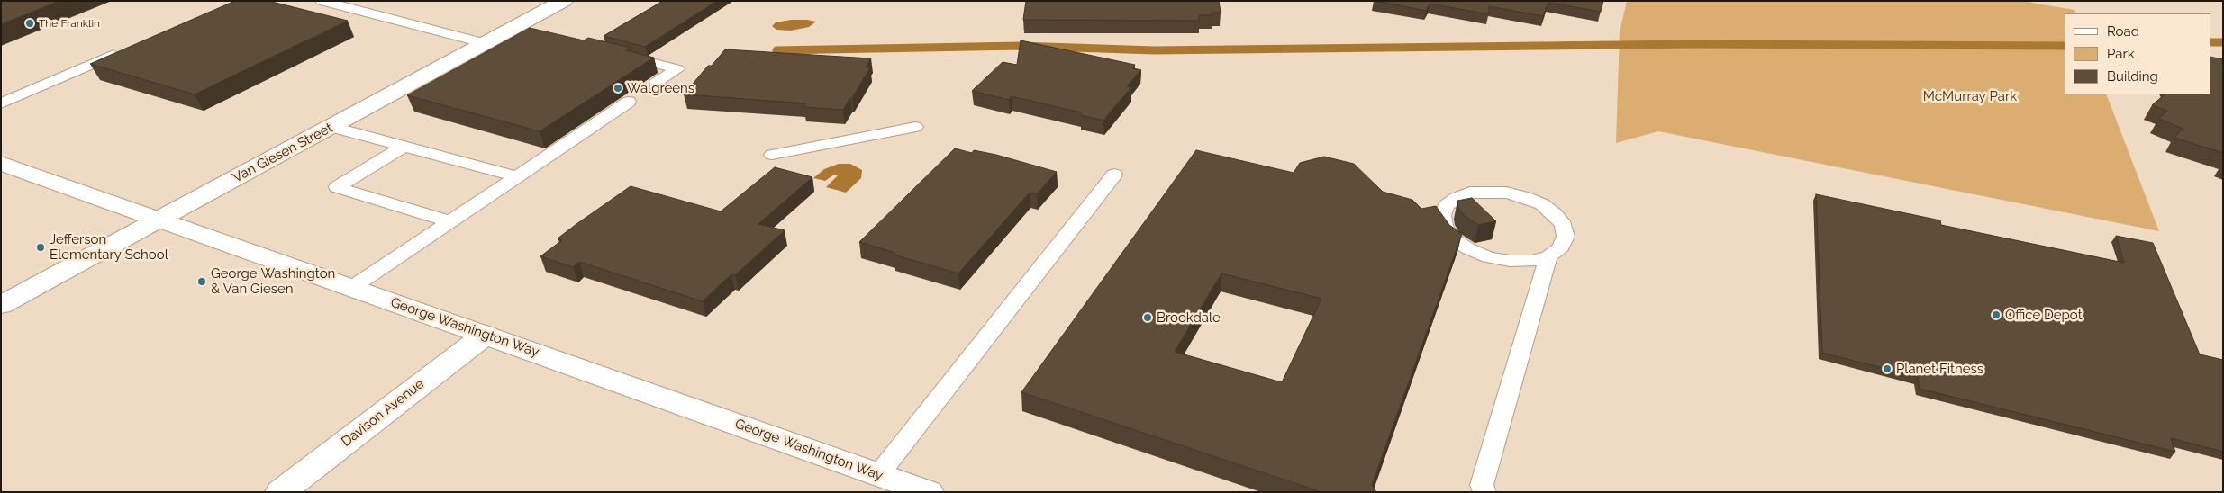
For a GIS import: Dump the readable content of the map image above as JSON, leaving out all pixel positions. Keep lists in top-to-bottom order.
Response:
{
  "streets": {
    "main road": ["Van Giesen Street", "George Washington Way", "Davison Avenue"]
  },
  "crossings": [
    ["Van Giesen Street", "George Washington Way"],
    ["George Washington Way", "Davison Avenue"]
  ],
  "parks": ["McMurray Park"],
  "places": [
    "The Franklin",
    "Walgreens",
    "Jefferson Elementary School",
    "George Washington & Van Giesen",
    "Office Depot",
    "Brookdale",
    "Planet Fitness"
  ],
  "legend": ["Road", "Park", "Building"]
}
